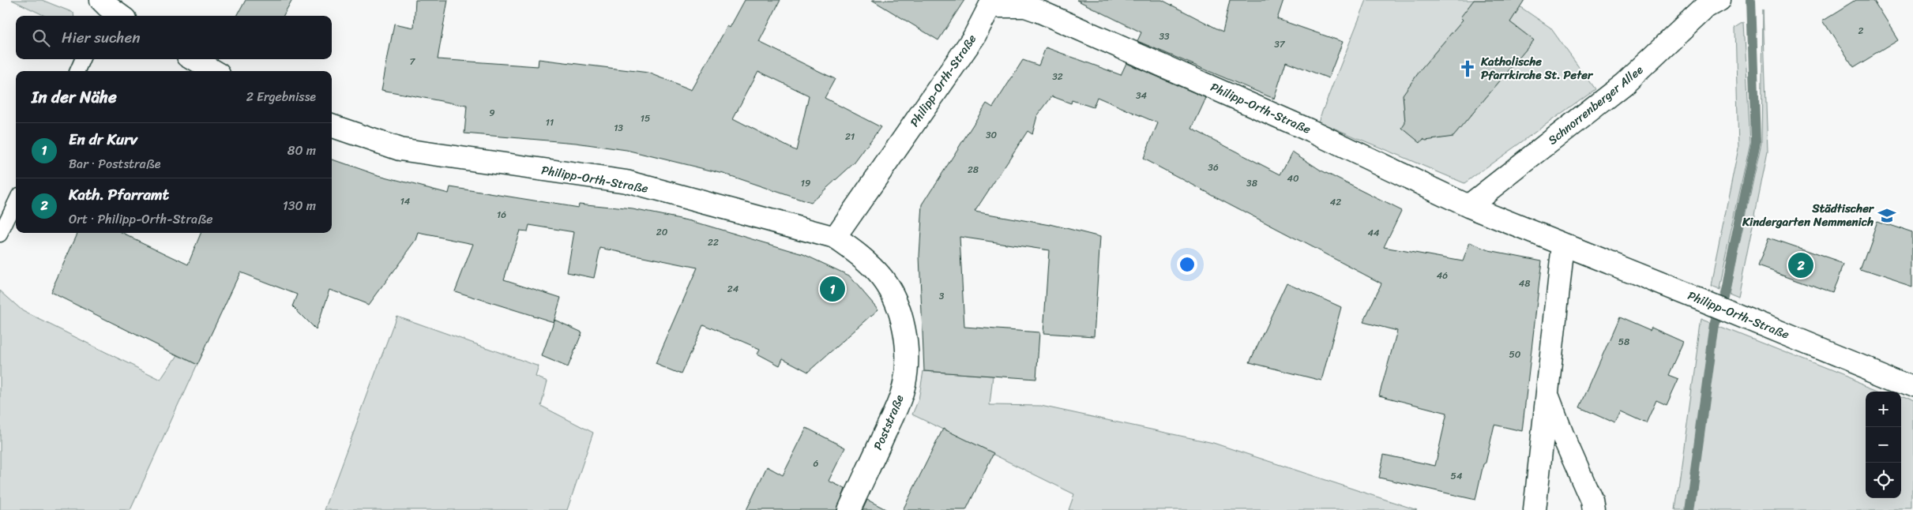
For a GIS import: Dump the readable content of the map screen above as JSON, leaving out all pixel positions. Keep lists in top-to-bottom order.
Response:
{
  "streets": {
    "street": ["Philipp-Orth-Straße", "Schnorrenberger Allee", "Poststraße"]
  },
  "crossings": [
    ["Philipp-Orth-Straße", "Schnorrenberger Allee"],
    ["Philipp-Orth-Straße", "Poststraße"]
  ],
  "places": {
    "church": ["Katholische Pfarrkirche St. Peter"],
    "school or university": ["Städtischer Kindergarten Nemmenich"]
  },
  "house_numbers": [
    "2",
    "33",
    "37",
    "7",
    "32",
    "34",
    "9",
    "15",
    "11",
    "13",
    "30",
    "21",
    "36",
    "28",
    "40",
    "19",
    "38",
    "14",
    "42",
    "16",
    "20",
    "44",
    "22",
    "46",
    "48",
    "24",
    "3",
    "58",
    "50",
    "6",
    "54"
  ],
  "page": {
    "search": "Hier suchen",
    "heading": ["In der Nähe", "2 Ergebnisse"],
    "list": [
      {
        "mark": "1",
        "name": "En dr Kurv",
        "note": "Bar · Poststraße",
        "value": "80 m"
      },
      {
        "mark": "2",
        "name": "Kath. Pfarramt",
        "note": "Ort · Philipp-Orth-Straße",
        "value": "130 m"
      }
    ],
    "pins": ["2", "1"],
    "map_buttons": ["+", "−"]
  }
}
